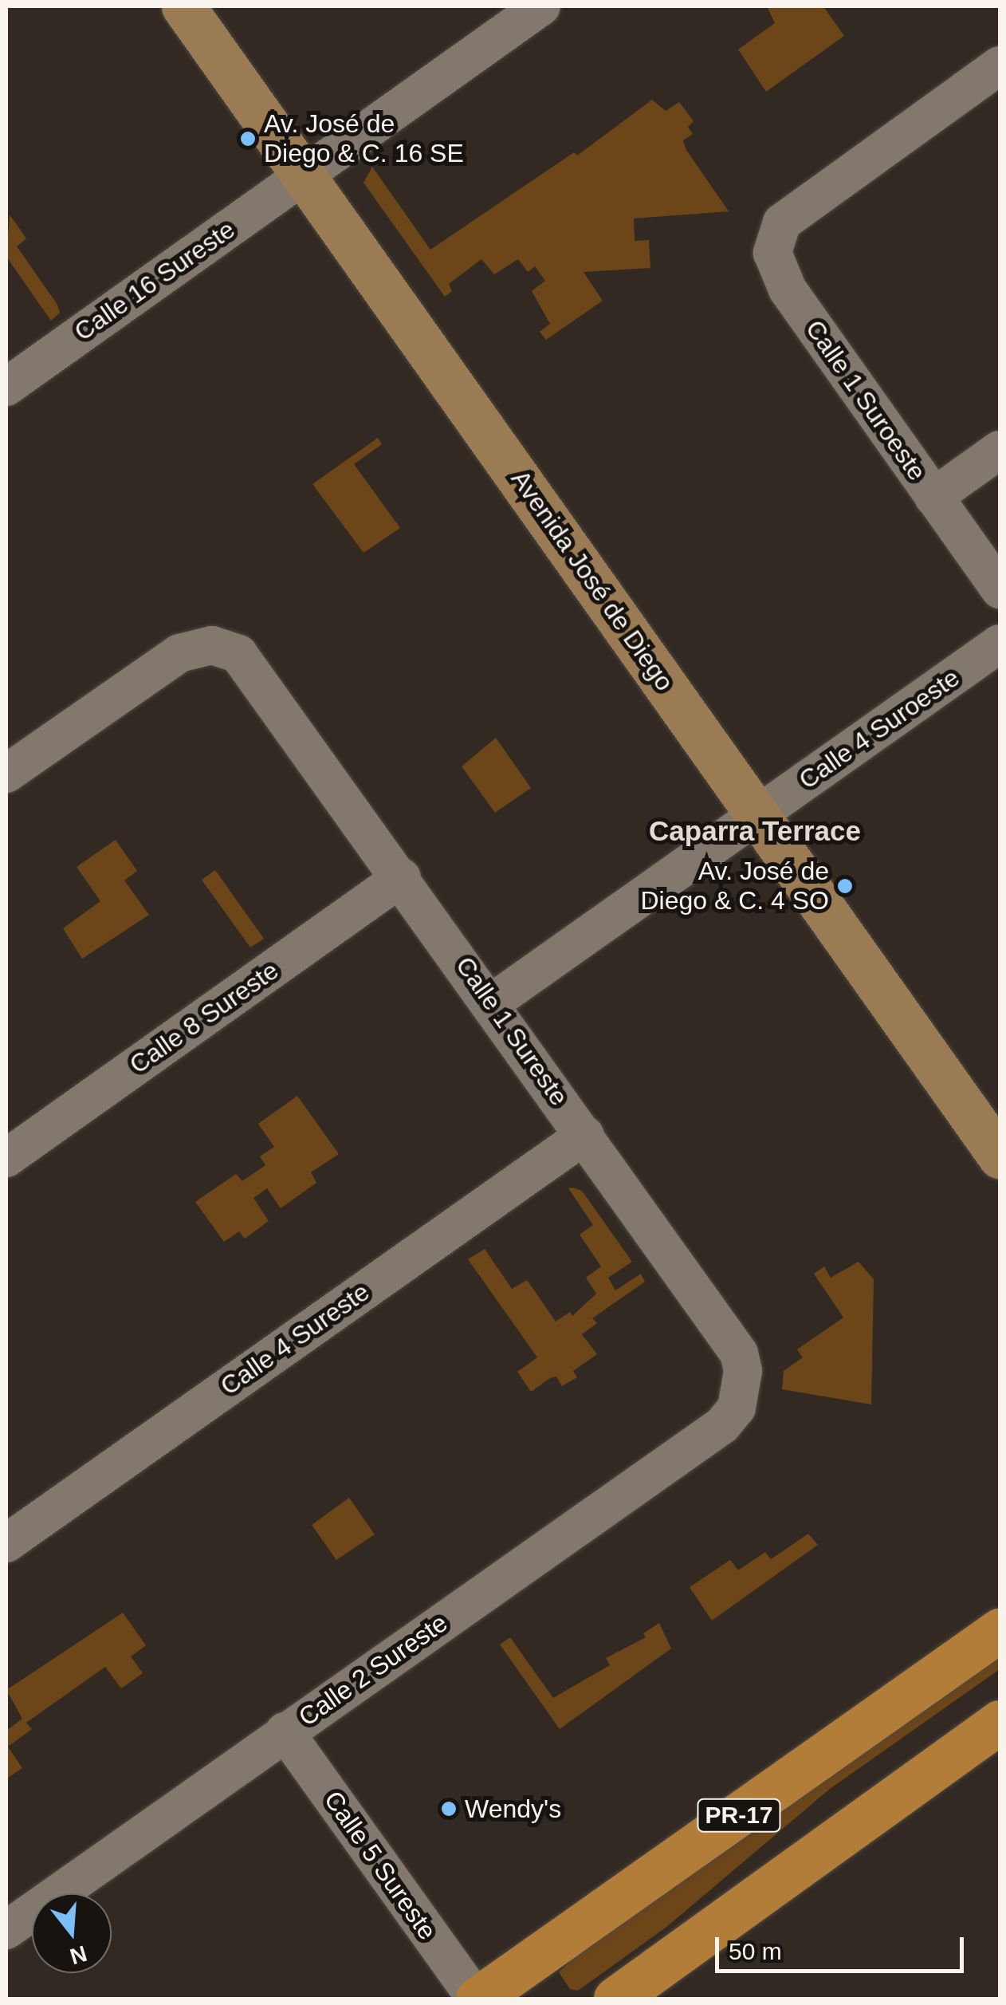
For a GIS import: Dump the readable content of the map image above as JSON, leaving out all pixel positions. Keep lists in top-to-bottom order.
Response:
{
  "streets": {
    "main road": ["Avenida José de Diego", "PR-17"],
    "street": [
      "Calle 16 Sureste",
      "Calle 1 Suroeste",
      "Calle 4 Suroeste",
      "Calle 8 Sureste",
      "Calle 1 Sureste",
      "Calle 4 Sureste",
      "Calle 2 Sureste",
      "Calle 5 Sureste"
    ]
  },
  "crossings": [
    ["Calle 16 Sureste", "Avenida José de Diego"],
    ["Avenida José de Diego", "Calle 4 Suroeste"],
    ["Calle 8 Sureste", "Calle 1 Sureste"],
    ["Calle 1 Sureste", "Calle 4 Sureste"],
    ["Calle 1 Sureste", "Calle 2 Sureste"],
    ["Calle 2 Sureste", "Calle 5 Sureste"],
    ["PR-17", "Calle 5 Sureste"]
  ],
  "districts": ["Caparra Terrace"],
  "places": ["Av. José de Diego & C. 16 SE", "Av. José de Diego & C. 4 SO", "Wendy's"],
  "scale_bar": "50 m",
  "north": "bottom"
}
